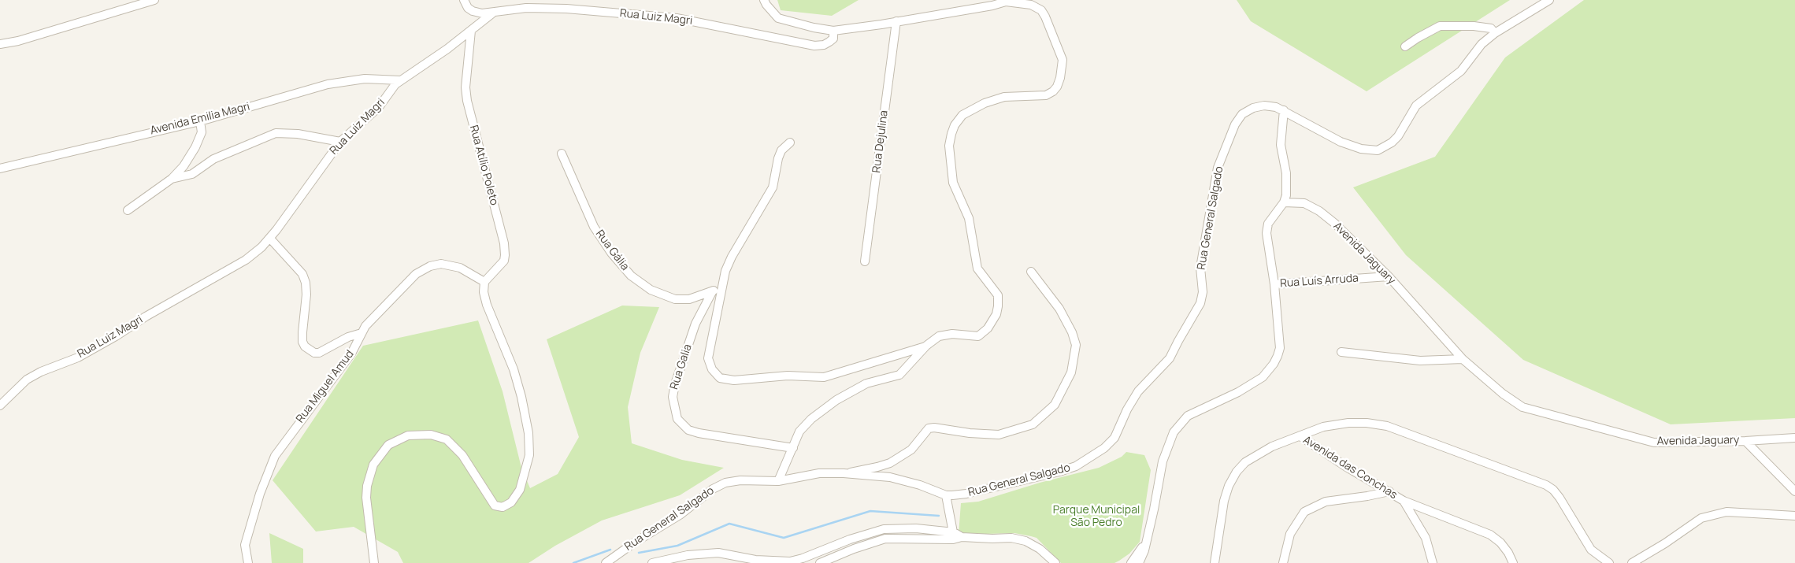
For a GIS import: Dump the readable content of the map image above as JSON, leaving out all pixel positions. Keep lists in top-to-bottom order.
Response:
{
  "streets": {
    "street": [
      "Rua Luiz Magri",
      "Avenida Emilia Magri",
      "Rua Dejulina",
      "Rua Atílio Poleto",
      "Rua General Salgado",
      "Rua Gália",
      "Avenida Jaguary",
      "Rua Luís Arruda",
      "Rua Galia",
      "Rua Miguel Amud",
      "Avenida das Conchas"
    ]
  },
  "crossings": [
    ["Rua Luiz Magri", "Avenida Emilia Magri"],
    ["Rua Luiz Magri", "Rua Atílio Poleto"],
    ["Rua Atílio Poleto", "Rua Miguel Amud"],
    ["Rua Gália", "Rua Galia"],
    ["Avenida Jaguary", "Rua Luís Arruda"]
  ],
  "parks": ["Parque Municipal São Pedro"]
}
